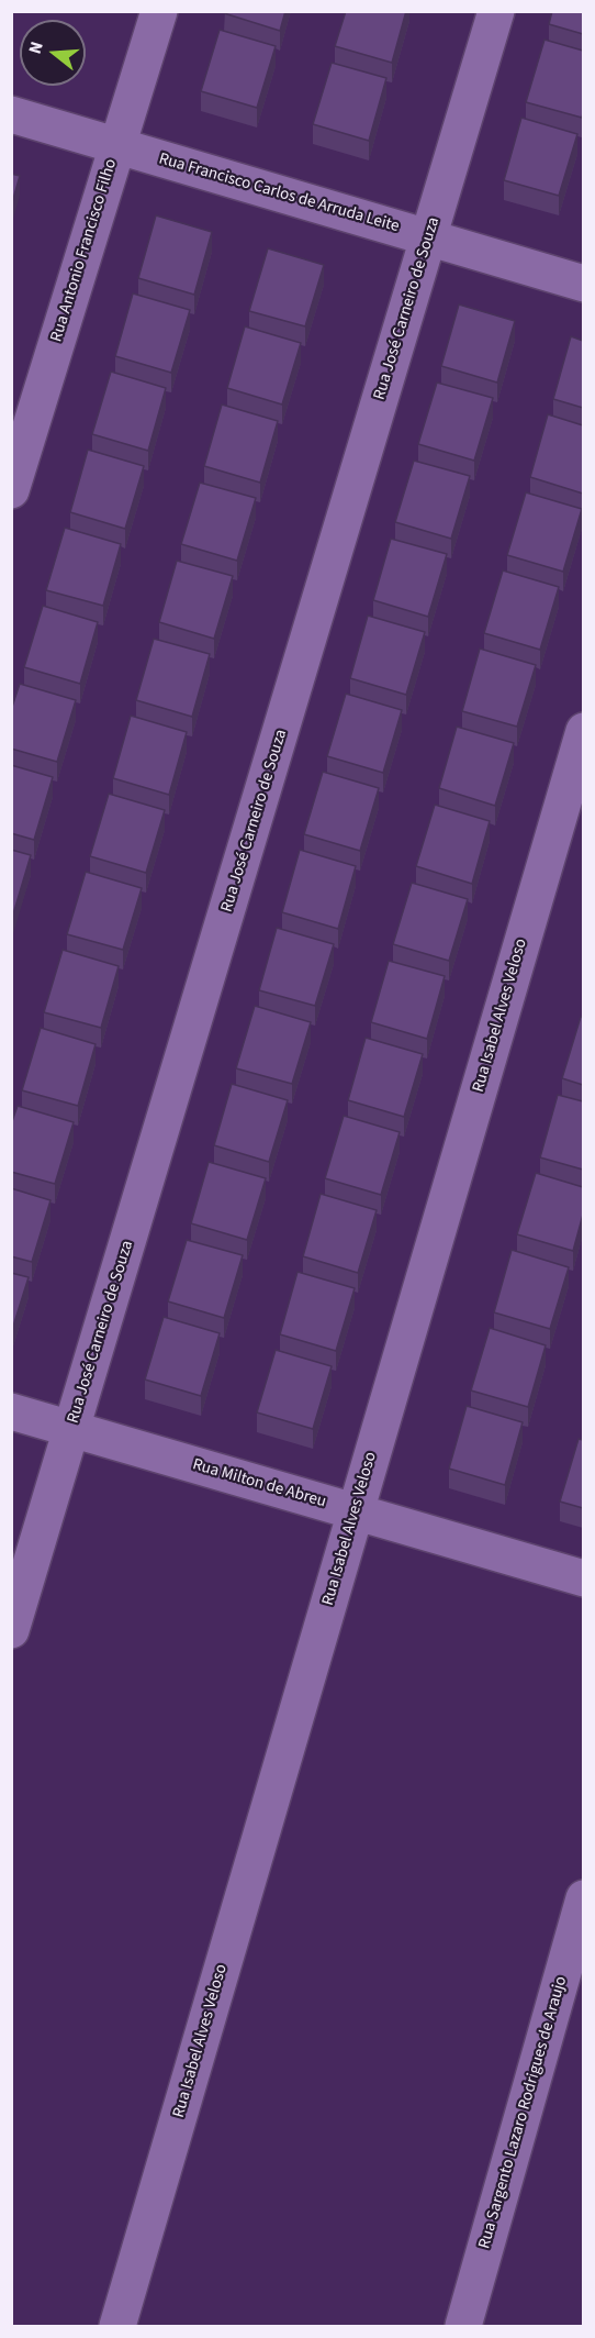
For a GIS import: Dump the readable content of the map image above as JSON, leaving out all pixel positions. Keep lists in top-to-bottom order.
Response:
{
  "streets": {
    "street": [
      "Rua Francisco Carlos de Arruda Leite",
      "Rua Antonio Francisco Filho",
      "Rua José Carneiro de Souza",
      "Rua Isabel Alves Veloso",
      "Rua Milton de Abreu",
      "Rua Sargento Lazaro Rodrigues de Araujo"
    ]
  },
  "crossings": [
    ["Rua Francisco Carlos de Arruda Leite", "Rua Antonio Francisco Filho"],
    ["Rua Francisco Carlos de Arruda Leite", "Rua José Carneiro de Souza"],
    ["Rua José Carneiro de Souza", "Rua Milton de Abreu"],
    ["Rua Isabel Alves Veloso", "Rua Milton de Abreu"]
  ],
  "north": "left"
}
